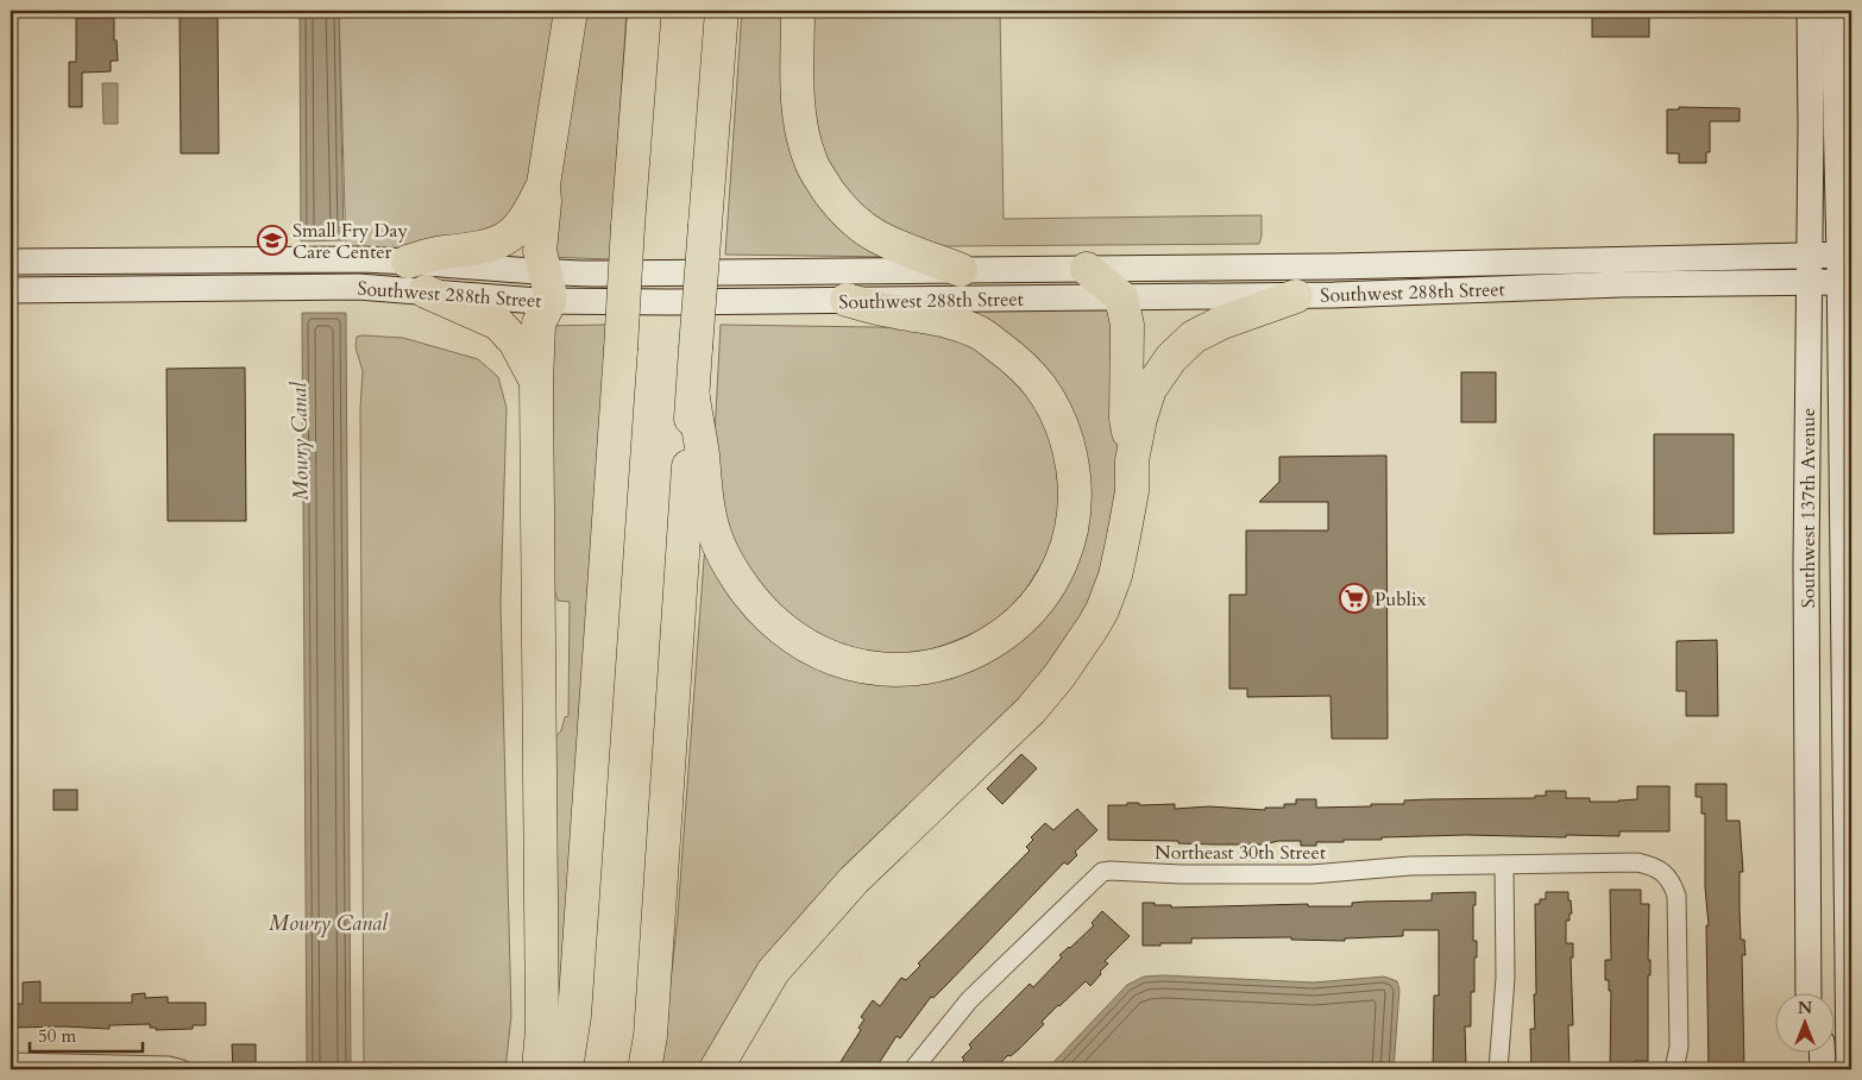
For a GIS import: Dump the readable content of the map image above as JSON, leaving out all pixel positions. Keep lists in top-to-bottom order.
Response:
{
  "streets": {
    "main road": ["Southwest 288th Street", "Southwest 137th Avenue"],
    "street": ["Northeast 30th Street"]
  },
  "crossings": [
    ["Southwest 288th Street", "Southwest 137th Avenue"]
  ],
  "water": ["Mowry Canal"],
  "places": {
    "school or university": ["Small Fry Day Care Center"],
    "supermarket": ["Publix"]
  },
  "scale_bar": "50 m",
  "north": "top"
}
